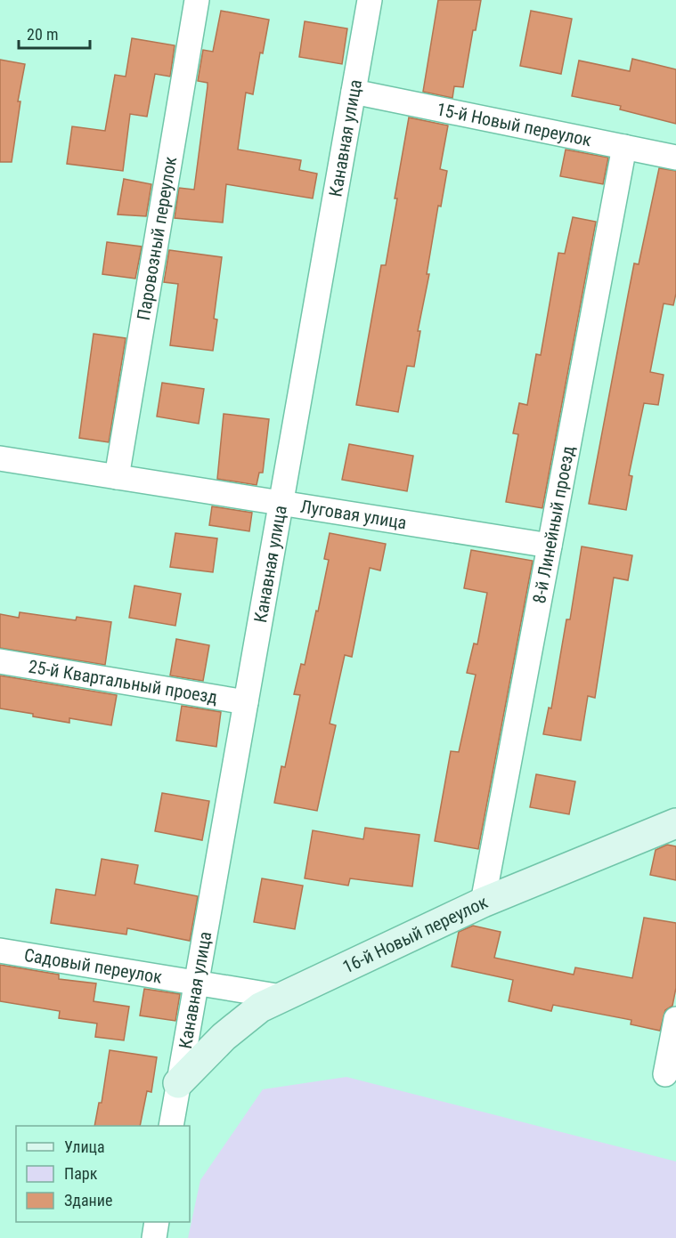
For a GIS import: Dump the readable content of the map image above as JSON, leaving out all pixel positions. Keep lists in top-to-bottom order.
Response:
{
  "streets": {
    "street": [
      "15-й Новый переулок",
      "Канавная улица",
      "Паровозный переулок",
      "Луговая улица",
      "8-й Линейный проезд",
      "25-й Квартальный проезд",
      "16-й Новый переулок",
      "Садовый переулок"
    ]
  },
  "crossings": [
    ["15-й Новый переулок", "Канавная улица"],
    ["15-й Новый переулок", "8-й Линейный проезд"],
    ["Канавная улица", "Луговая улица"],
    ["Канавная улица", "25-й Квартальный проезд"],
    ["Канавная улица", "16-й Новый переулок"],
    ["Канавная улица", "Садовый переулок"],
    ["Паровозный переулок", "Луговая улица"],
    ["Луговая улица", "8-й Линейный проезд"],
    ["8-й Линейный проезд", "16-й Новый переулок"],
    ["16-й Новый переулок", "Садовый переулок"]
  ],
  "legend": ["Улица", "Парк", "Здание"],
  "scale_bar": "20 m"
}
